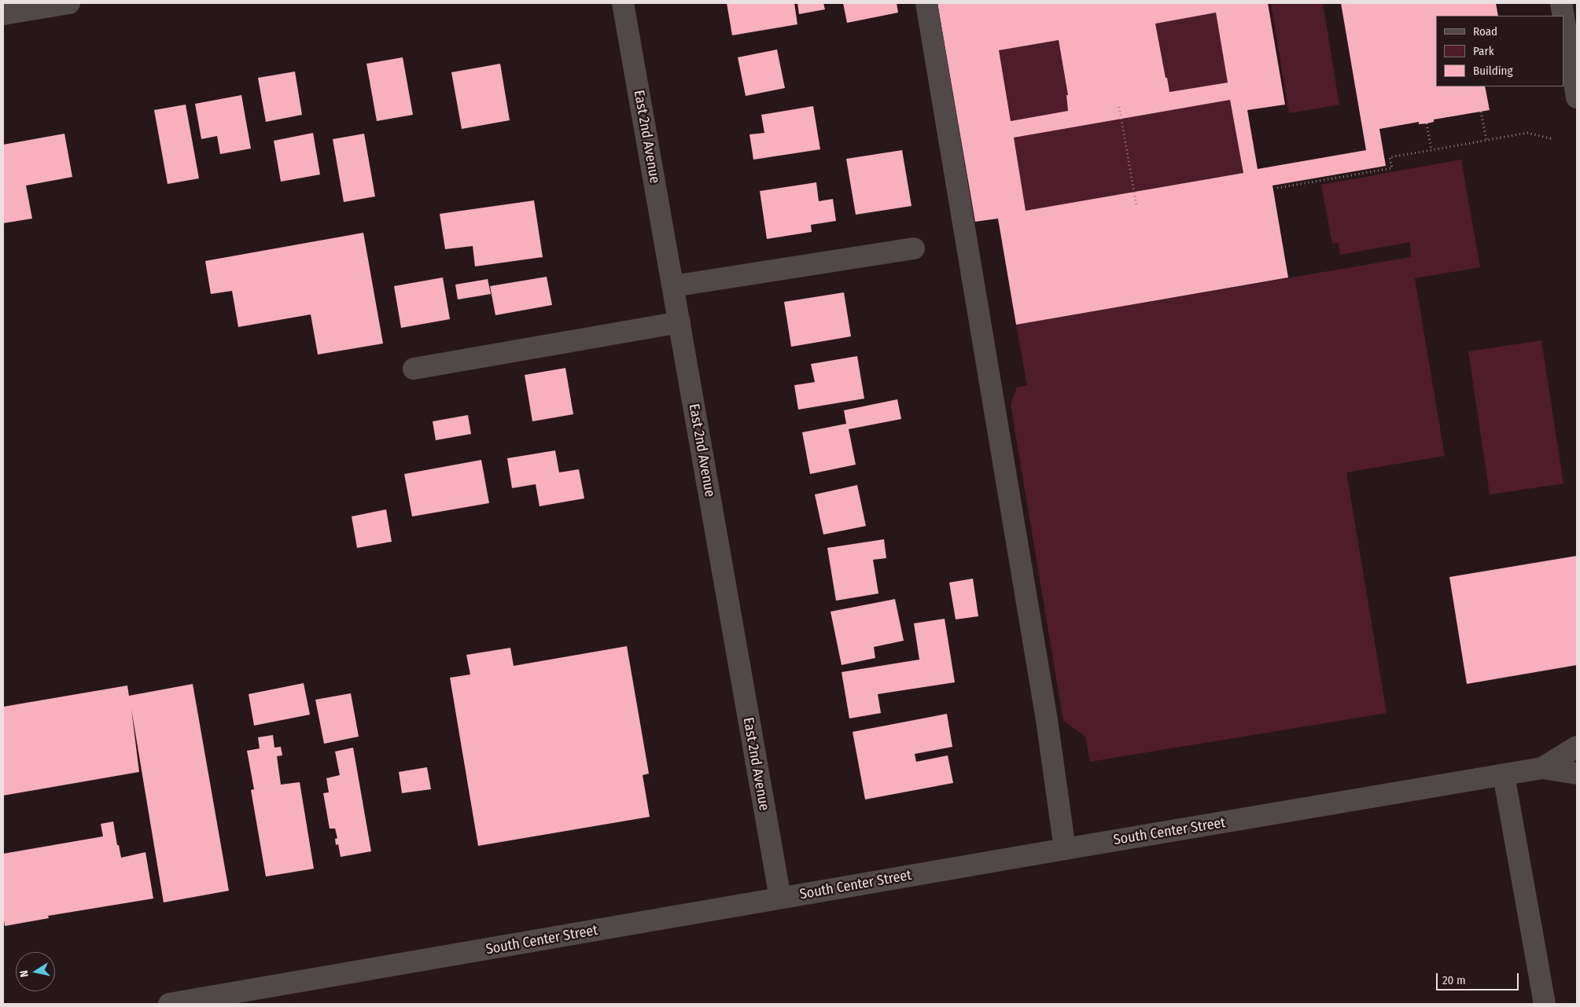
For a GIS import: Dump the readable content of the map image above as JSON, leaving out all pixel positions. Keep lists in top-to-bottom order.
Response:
{
  "streets": {
    "street": ["East 2nd Avenue", "South Center Street"]
  },
  "crossings": [
    ["East 2nd Avenue", "South Center Street"]
  ],
  "legend": ["Road", "Park", "Building"],
  "scale_bar": "20 m",
  "north": "left"
}
